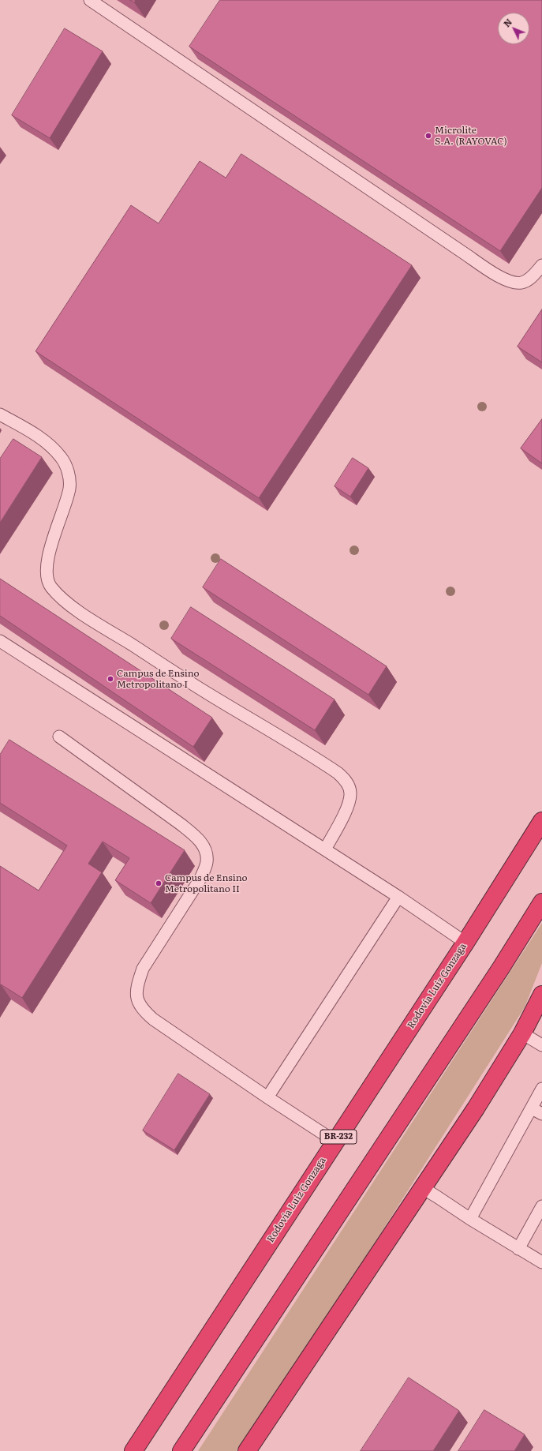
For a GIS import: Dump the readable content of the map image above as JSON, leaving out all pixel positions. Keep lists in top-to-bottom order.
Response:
{
  "streets": {
    "highway": ["Rodovia Luiz Gonzaga", "BR-232"]
  },
  "places": ["Microlite S.A. (RAYOVAC)", "Campus de Ensino Metropolitano I", "Campus de Ensino Metropolitano II"],
  "north": "top left"
}
